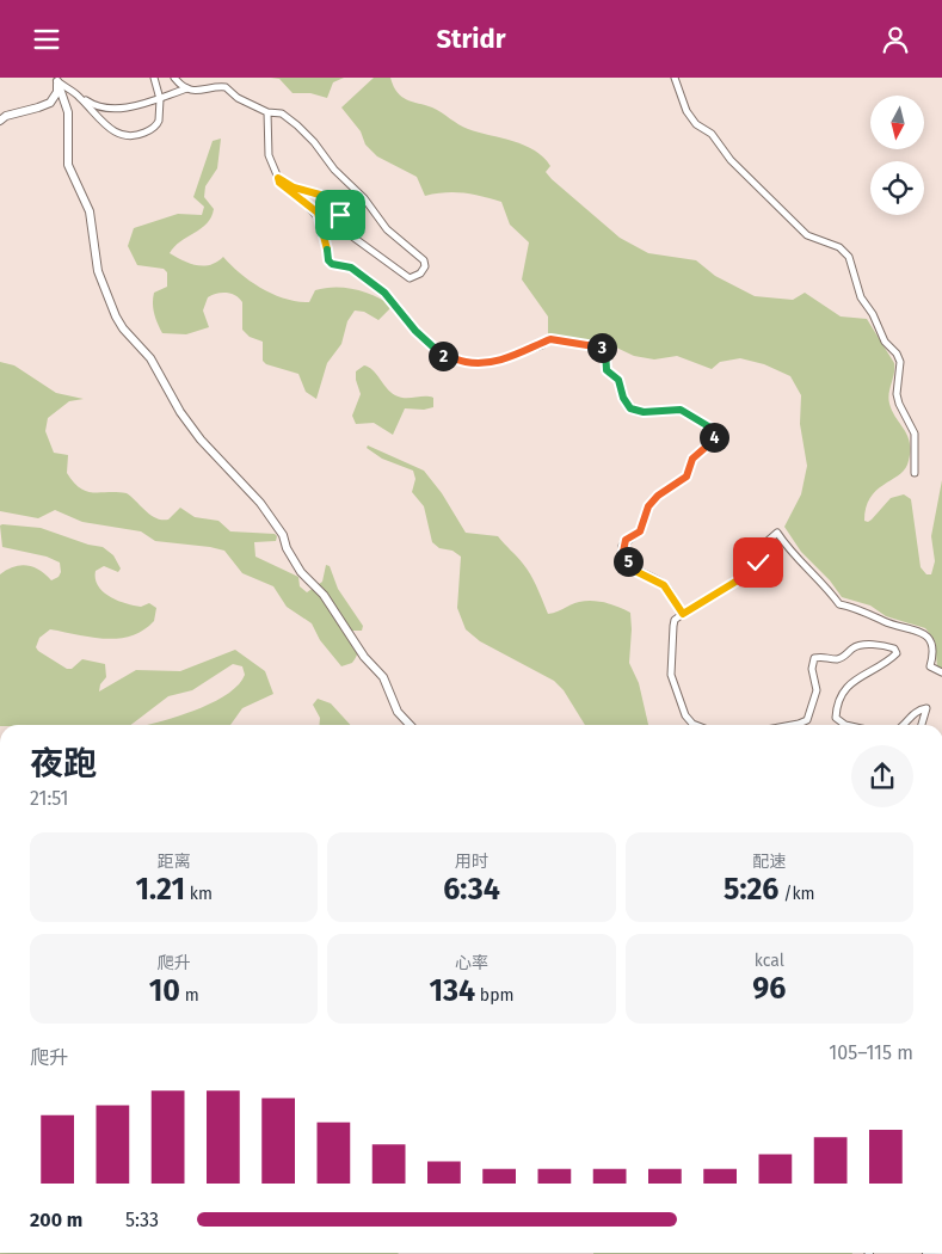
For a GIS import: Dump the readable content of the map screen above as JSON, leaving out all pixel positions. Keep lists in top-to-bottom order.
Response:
{
  "north": "bottom",
  "page": {
    "header": "Stridr",
    "pins": [
      "3",
      "2",
      "4",
      "5"
    ],
    "heading": ["夜跑", "21:51"],
    "stats": [
      ["距离", "1.21 km"],
      ["用时", "6:34"],
      ["配速", "5:26 /km"],
      ["爬升", "10 m"],
      ["心率", "134 bpm"],
      ["kcal", "96"]
    ],
    "chart": ["爬升", "105–115 m"],
    "list": [
      {
        "name": "200 m",
        "note": "5:33"
      }
    ]
  }
}
